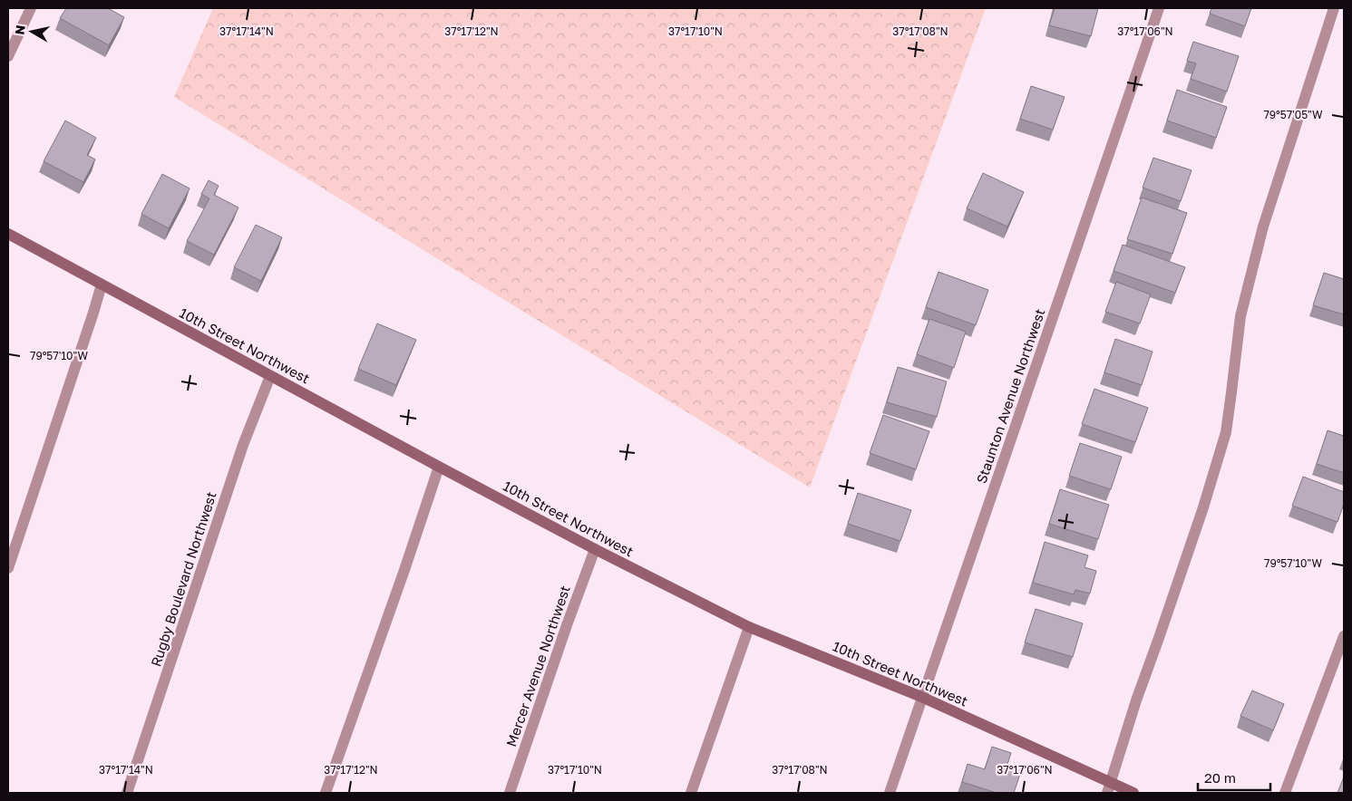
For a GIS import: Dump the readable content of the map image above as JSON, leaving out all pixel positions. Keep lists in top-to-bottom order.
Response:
{
  "streets": {
    "main road": ["10th Street Northwest"],
    "street": ["Staunton Avenue Northwest", "Rugby Boulevard Northwest", "Mercer Avenue Northwest"]
  },
  "crossings": [
    ["10th Street Northwest", "Staunton Avenue Northwest"],
    ["10th Street Northwest", "Rugby Boulevard Northwest"],
    ["10th Street Northwest", "Mercer Avenue Northwest"]
  ],
  "scale_bar": "20 m",
  "north": "left",
  "coordinates": [
    "37°17'14\"N",
    "37°17'12\"N",
    "37°17'10\"N",
    "37°17'08\"N",
    "37°17'06\"N",
    "79°57'05\"W",
    "79°57'10\"W"
  ]
}
